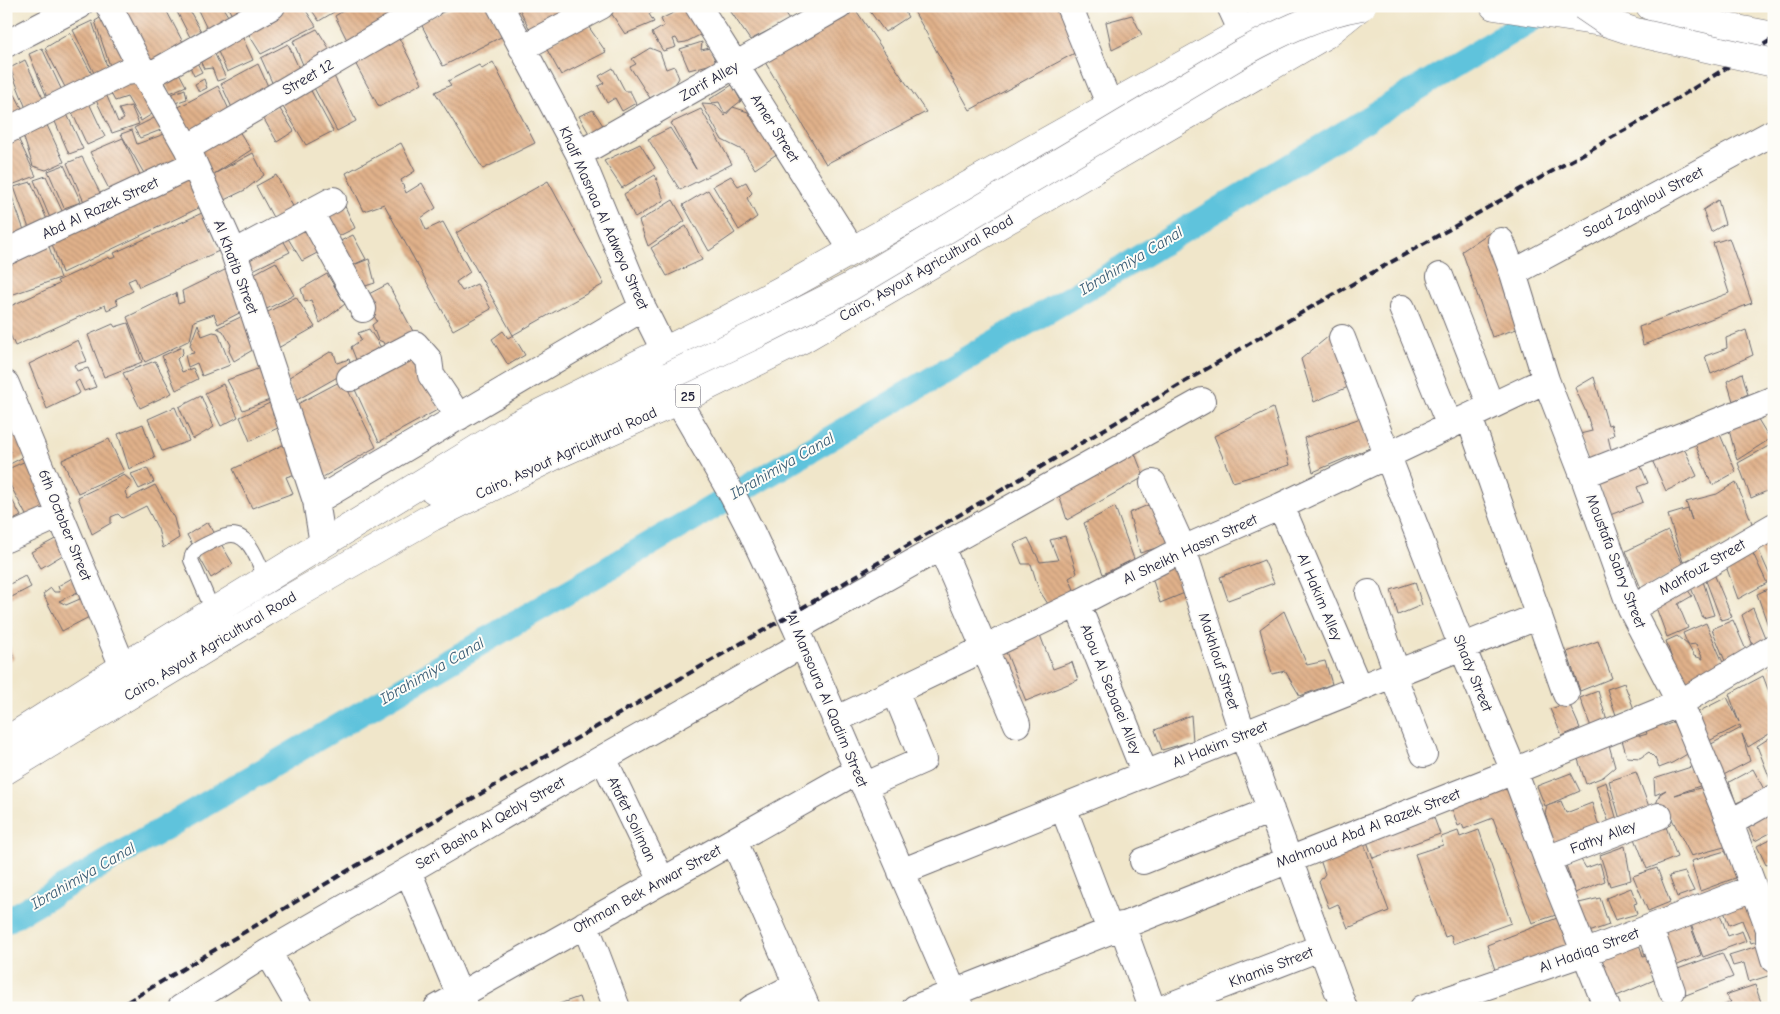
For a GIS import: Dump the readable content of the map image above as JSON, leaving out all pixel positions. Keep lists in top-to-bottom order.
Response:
{
  "streets": {
    "main road": ["Cairo, Asyout Agricultural Road", "25"],
    "street": [
      "Street 12",
      "Zarif Alley",
      "Amer Street",
      "Saad Zaghloul Street",
      "Abd Al Razek Street",
      "Khalf Masnaa Al Adweya Street",
      "Al Khatib Street",
      "6th October Street",
      "Al Sheikh Hassn Street",
      "Moustafa Sabry Street",
      "Mahfouz Street",
      "Al Hakim Alley",
      "Makhlouf Street",
      "Shady Street",
      "Abou Al Sebaaei Alley",
      "Al Mansoura Al Qadim Street",
      "Al Hakim Street",
      "Atafet Soliman",
      "Seri Basha Al Qebly Street",
      "Mahmoud Abd Al Razek Street",
      "Fathy Alley",
      "Othman Bek Anwar Street",
      "Al Hadiqa Street",
      "Khamis Street"
    ]
  },
  "crossings": [
    ["Street 12", "Abd Al Razek Street"],
    ["Street 12", "Al Khatib Street"],
    ["Zarif Alley", "Amer Street"],
    ["Zarif Alley", "Khalf Masnaa Al Adweya Street"],
    ["Amer Street", "Cairo, Asyout Agricultural Road"],
    ["Saad Zaghloul Street", "Moustafa Sabry Street"],
    ["Abd Al Razek Street", "Al Khatib Street"],
    ["Khalf Masnaa Al Adweya Street", "Cairo, Asyout Agricultural Road"],
    ["Khalf Masnaa Al Adweya Street", "Al Mansoura Al Qadim Street"],
    ["Al Khatib Street", "Cairo, Asyout Agricultural Road"],
    ["Cairo, Asyout Agricultural Road", "6th October Street"],
    ["Cairo, Asyout Agricultural Road", "Al Mansoura Al Qadim Street"],
    ["Al Sheikh Hassn Street", "Moustafa Sabry Street"],
    ["Al Sheikh Hassn Street", "Al Hakim Alley"],
    ["Al Sheikh Hassn Street", "Makhlouf Street"],
    ["Al Sheikh Hassn Street", "Shady Street"],
    ["Al Sheikh Hassn Street", "Abou Al Sebaaei Alley"],
    ["Al Sheikh Hassn Street", "Al Mansoura Al Qadim Street"],
    ["Al Sheikh Hassn Street", "Othman Bek Anwar Street"],
    ["Moustafa Sabry Street", "Mahfouz Street"],
    ["Moustafa Sabry Street", "Mahmoud Abd Al Razek Street"],
    ["Moustafa Sabry Street", "Al Hadiqa Street"],
    ["Al Hakim Alley", "Al Hakim Street"],
    ["Makhlouf Street", "Al Hakim Street"],
    ["Makhlouf Street", "Mahmoud Abd Al Razek Street"],
    ["Makhlouf Street", "Khamis Street"],
    ["Shady Street", "Al Hakim Street"],
    ["Shady Street", "Mahmoud Abd Al Razek Street"],
    ["Shady Street", "Fathy Alley"],
    ["Shady Street", "Al Hadiqa Street"],
    ["Abou Al Sebaaei Alley", "Al Hakim Street"],
    ["Al Mansoura Al Qadim Street", "Al Hakim Street"],
    ["Al Mansoura Al Qadim Street", "Seri Basha Al Qebly Street"],
    ["Al Mansoura Al Qadim Street", "Mahmoud Abd Al Razek Street"],
    ["Al Mansoura Al Qadim Street", "Othman Bek Anwar Street"],
    ["Atafet Soliman", "Seri Basha Al Qebly Street"],
    ["Atafet Soliman", "Othman Bek Anwar Street"]
  ],
  "water": ["Ibrahimiya Canal"]
}
